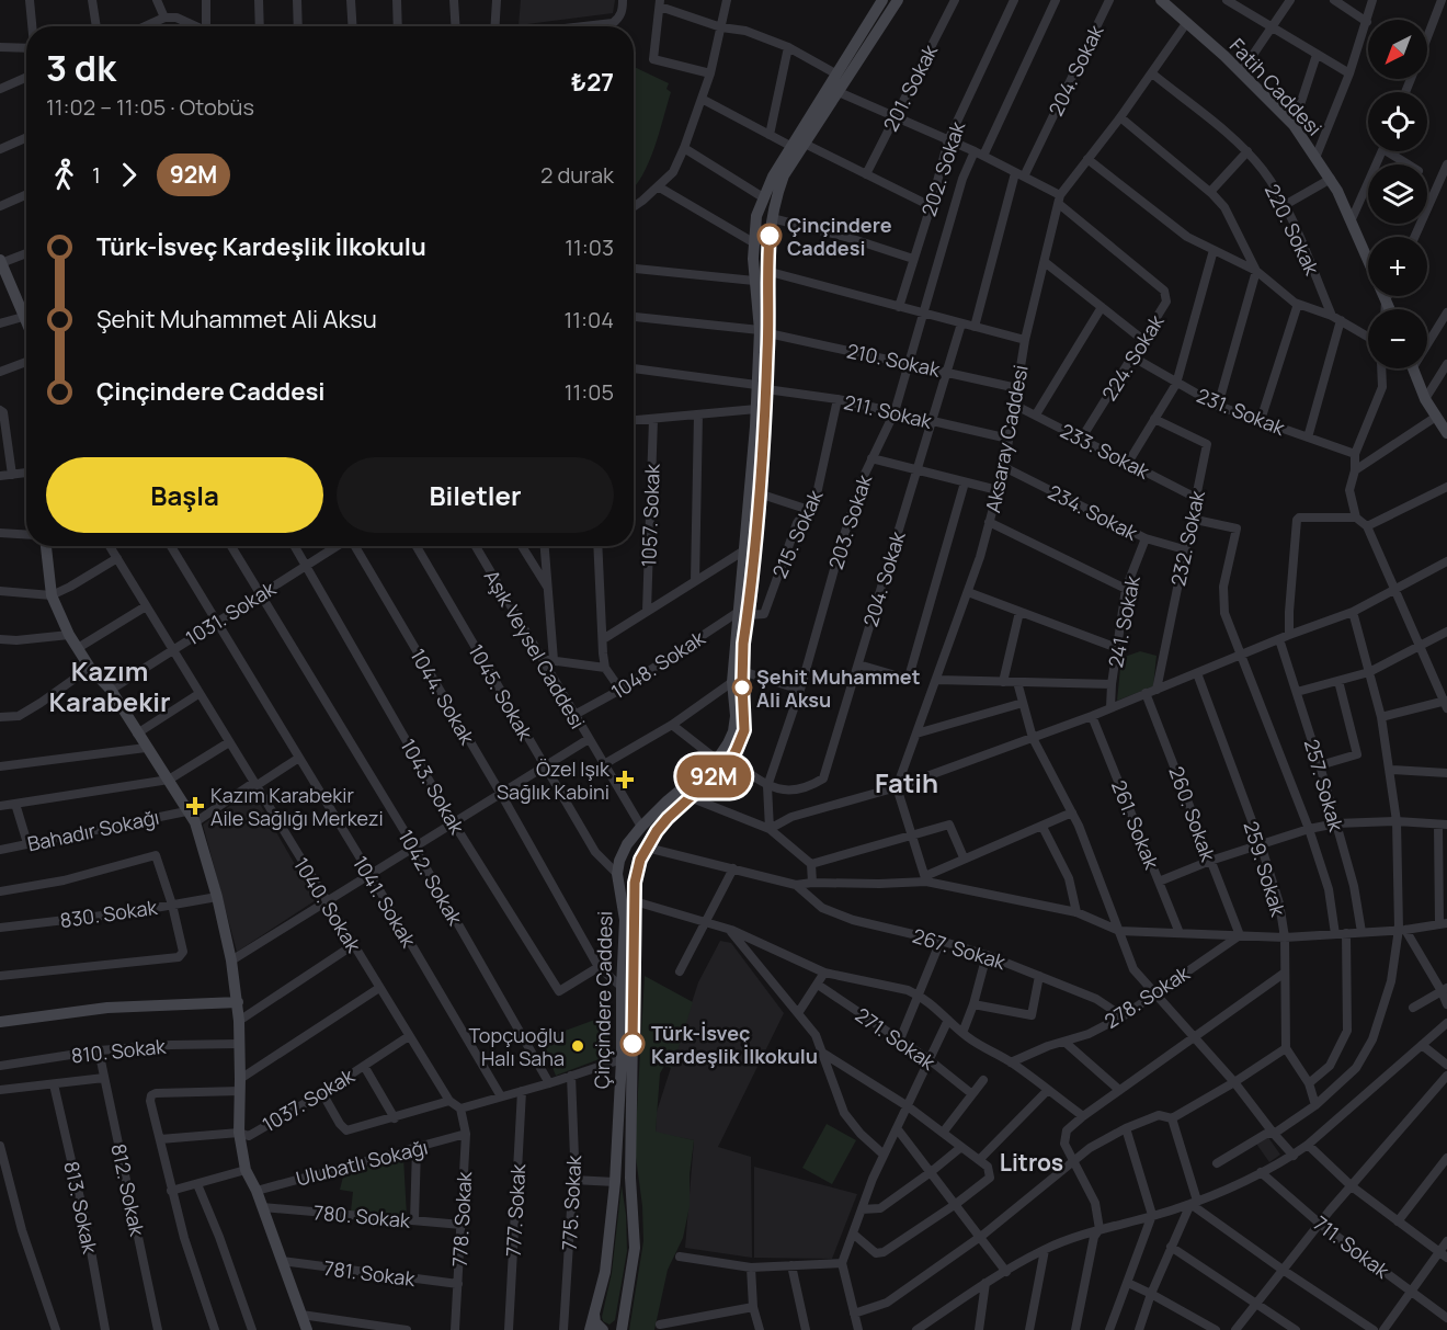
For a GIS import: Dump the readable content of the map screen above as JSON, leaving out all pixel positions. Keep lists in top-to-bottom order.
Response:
{
  "streets": {
    "main road": ["Fatih Caddesi", "Çinçindere Caddesi"],
    "street": [
      "204. Sokak",
      "201. Sokak",
      "202. Sokak",
      "220. Sokak",
      "224. Sokak",
      "210. Sokak",
      "211. Sokak",
      "231. Sokak",
      "Aksaray Caddesi",
      "233. Sokak",
      "234. Sokak",
      "1057. Sokak",
      "203. Sokak",
      "215. Sokak",
      "232. Sokak",
      "1031. Sokak",
      "241. Sokak",
      "Aşık Veysel Caddesi",
      "1048. Sokak",
      "1045. Sokak",
      "1044. Sokak",
      "257. Sokak",
      "1043. Sokak",
      "260. Sokak",
      "261. Sokak",
      "Bahadır Sokağı",
      "259. Sokak",
      "1042. Sokak",
      "1041. Sokak",
      "1040. Sokak",
      "830. Sokak",
      "267. Sokak",
      "278. Sokak",
      "271. Sokak",
      "810. Sokak",
      "1037. Sokak",
      "Ulubatlı Sokağı",
      "812. Sokak",
      "775. Sokak",
      "813. Sokak",
      "777. Sokak",
      "780. Sokak",
      "778. Sokak",
      "711. Sokak",
      "781. Sokak"
    ]
  },
  "crossings": [
    ["204. Sokak", "224. Sokak"],
    ["204. Sokak", "210. Sokak"],
    ["204. Sokak", "211. Sokak"],
    ["204. Sokak", "203. Sokak"],
    ["Fatih Caddesi", "Aksaray Caddesi"],
    ["201. Sokak", "224. Sokak"],
    ["202. Sokak", "224. Sokak"],
    ["220. Sokak", "Aksaray Caddesi"],
    ["224. Sokak", "231. Sokak"],
    ["224. Sokak", "Aksaray Caddesi"],
    ["224. Sokak", "233. Sokak"],
    ["224. Sokak", "203. Sokak"],
    ["224. Sokak", "Çinçindere Caddesi"],
    ["210. Sokak", "Aksaray Caddesi"],
    ["210. Sokak", "203. Sokak"],
    ["210. Sokak", "Çinçindere Caddesi"],
    ["211. Sokak", "Aksaray Caddesi"],
    ["211. Sokak", "203. Sokak"],
    ["211. Sokak", "215. Sokak"],
    ["211. Sokak", "Çinçindere Caddesi"],
    ["Aksaray Caddesi", "233. Sokak"],
    ["Aksaray Caddesi", "234. Sokak"],
    ["233. Sokak", "232. Sokak"],
    ["234. Sokak", "232. Sokak"],
    ["234. Sokak", "241. Sokak"],
    ["215. Sokak", "1048. Sokak"],
    ["215. Sokak", "Çinçindere Caddesi"],
    ["1031. Sokak", "1043. Sokak"],
    ["1031. Sokak", "1042. Sokak"],
    ["1031. Sokak", "1041. Sokak"],
    ["1031. Sokak", "1040. Sokak"],
    ["Aşık Veysel Caddesi", "1048. Sokak"],
    ["Aşık Veysel Caddesi", "Çinçindere Caddesi"],
    ["1048. Sokak", "Çinçindere Caddesi"],
    ["1045. Sokak", "Çinçindere Caddesi"],
    ["1044. Sokak", "1043. Sokak"],
    ["1044. Sokak", "Çinçindere Caddesi"],
    ["260. Sokak", "278. Sokak"],
    ["1040. Sokak", "1037. Sokak"],
    ["267. Sokak", "278. Sokak"],
    ["810. Sokak", "812. Sokak"],
    ["Ulubatlı Sokağı", "778. Sokak"],
    ["780. Sokak", "778. Sokak"],
    ["778. Sokak", "781. Sokak"]
  ],
  "districts": ["Kazım Karabekir", "Fatih", "Litros"],
  "places": {
    "other": [
      "Çinçindere Caddesi",
      "Şehit Muhammet Ali Aksu",
      "Türk-İsveç Kardeşlik İlkokulu",
      "Topçuoğlu Halı Saha"
    ],
    "health": ["Özel Işık Sağlık Kabini", "Kazım Karabekir Aile Sağlığı Merkezi"]
  },
  "lines": ["bus line 92M"],
  "north": "bottom left",
  "page": {
    "on_map": "92M",
    "map_buttons": ["+", "−"],
    "heading": ["3 dk", "11:02 – 11:05 · Otobüs", "₺27"],
    "legs": ["1", "92M", "2 durak"],
    "list": [
      {
        "name": "Türk-İsveç Kardeşlik İlkokulu",
        "value": "11:03"
      },
      {
        "name": "Şehit Muhammet Ali Aksu",
        "value": "11:04"
      },
      {
        "name": "Çinçindere Caddesi",
        "value": "11:05"
      }
    ],
    "buttons": ["Başla", "Biletler"]
  }
}
